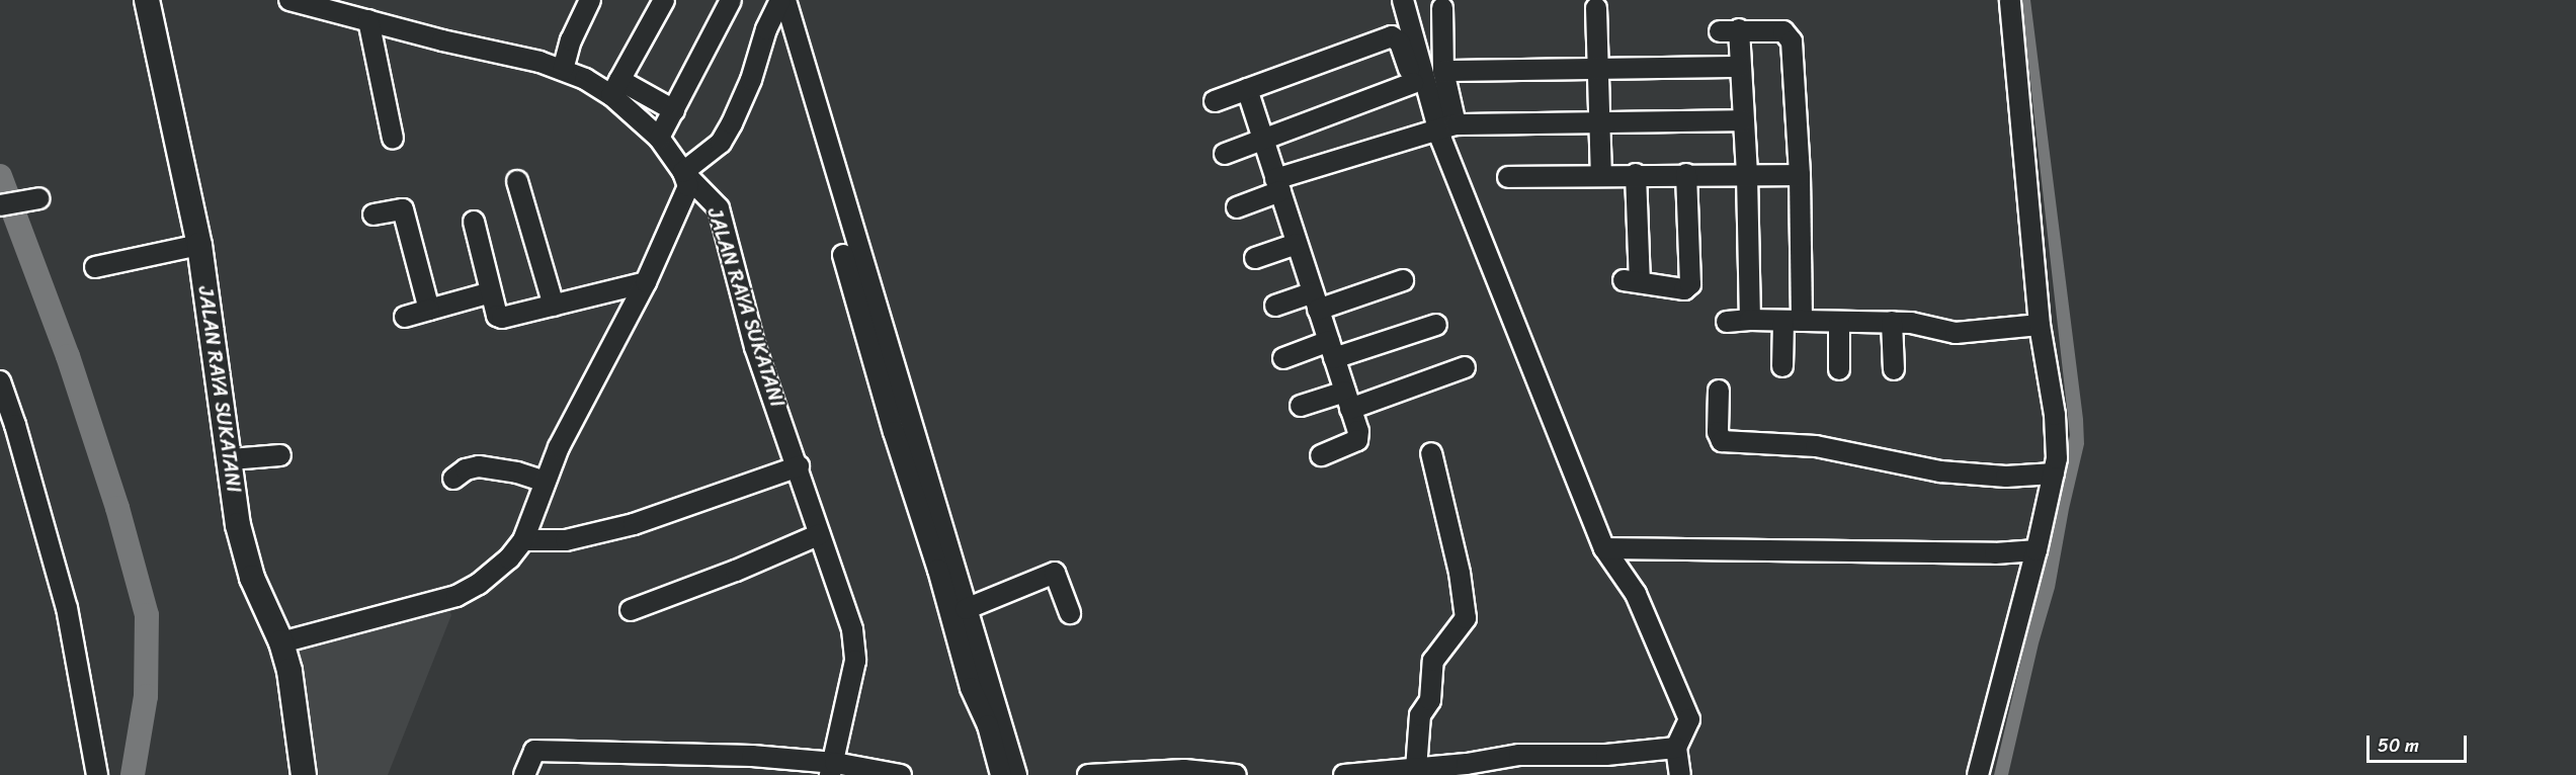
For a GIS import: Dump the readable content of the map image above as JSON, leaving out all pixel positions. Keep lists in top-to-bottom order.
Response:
{
  "streets": {
    "main road": ["JALAN RAYA SUKATANI"]
  },
  "scale_bar": "50 m"
}
